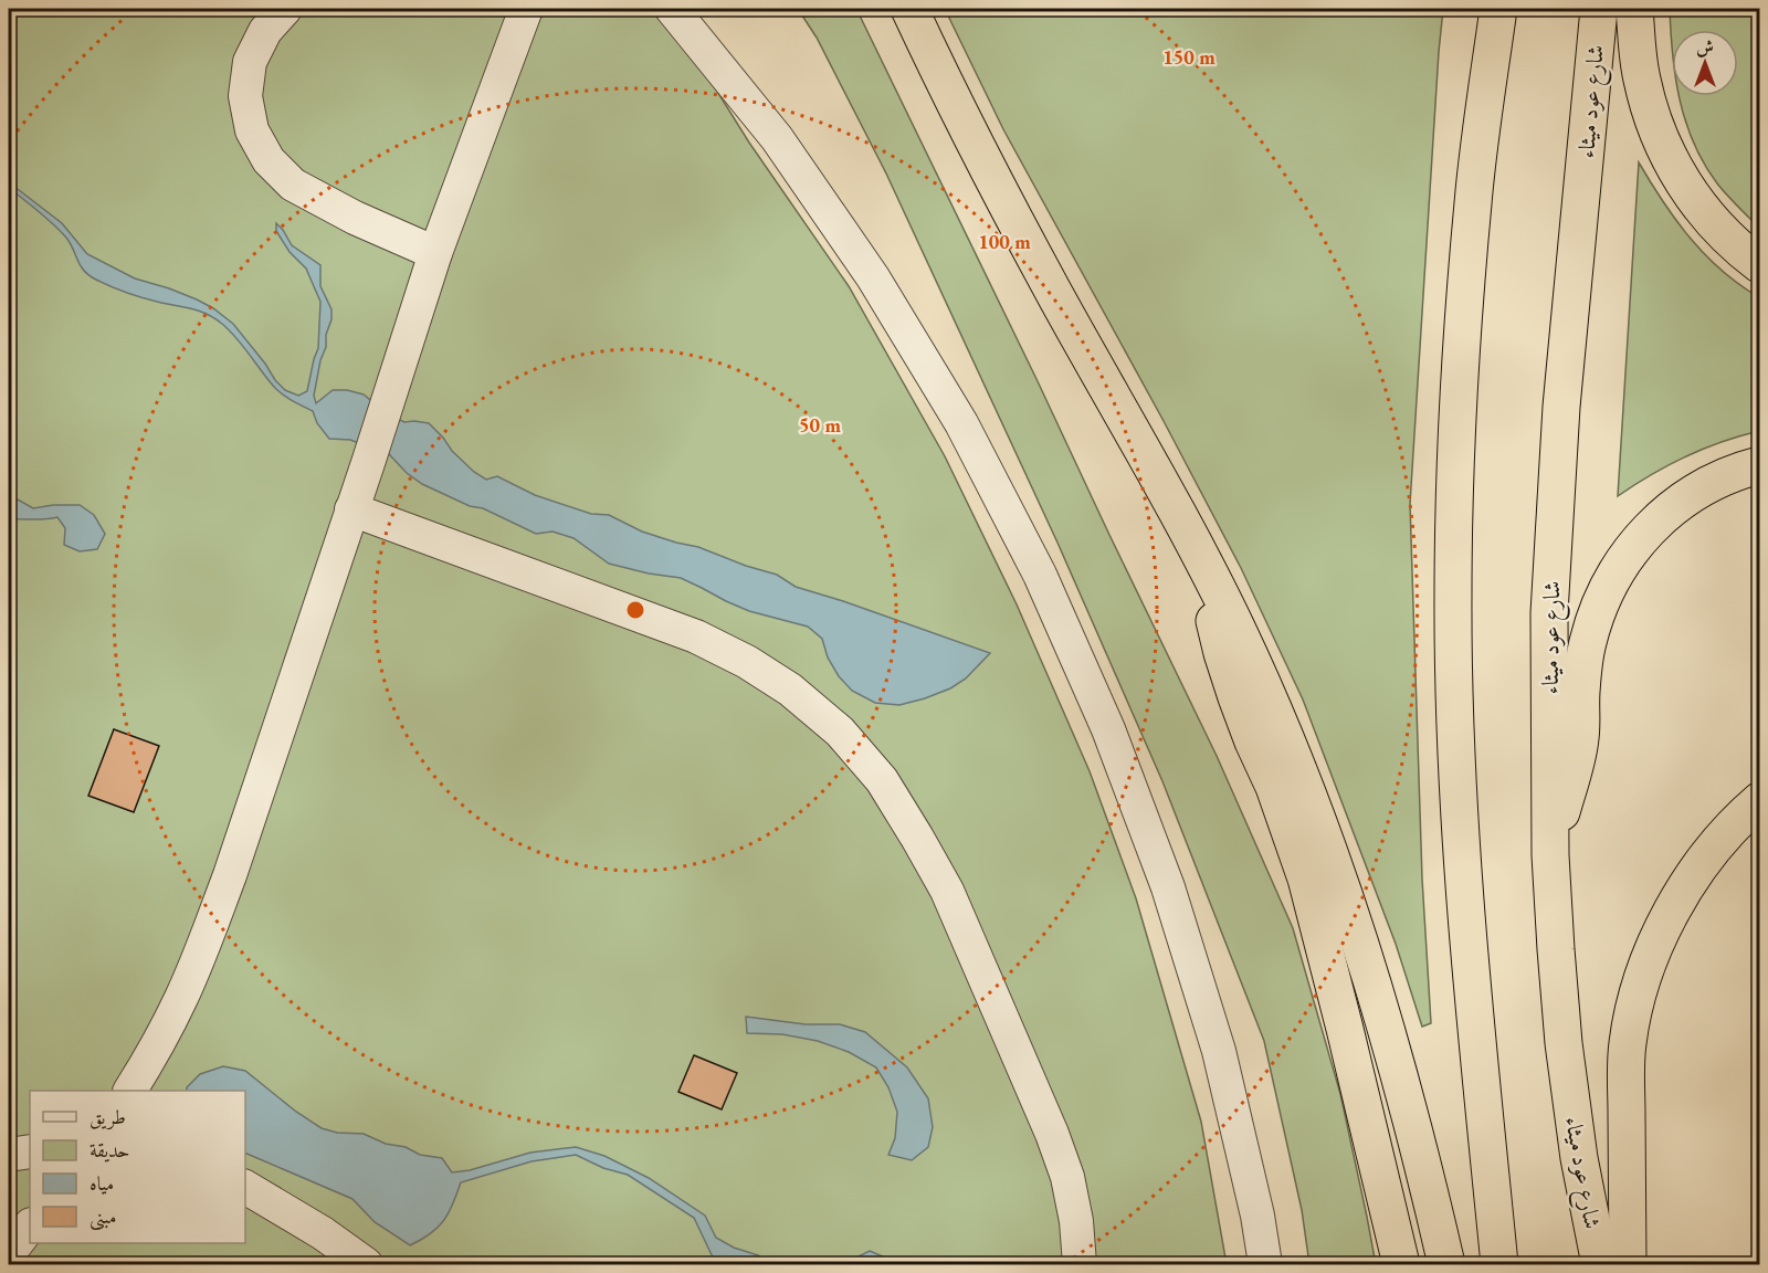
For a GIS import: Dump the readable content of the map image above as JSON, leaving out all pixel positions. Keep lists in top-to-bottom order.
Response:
{
  "streets": {
    "highway": ["شارع عود ميثاء"]
  },
  "legend": [
    "طريق",
    "حديقة",
    "مياه",
    "مبنى"
  ],
  "north": "top",
  "rings": ["150 m", "100 m", "50 m"]
}
